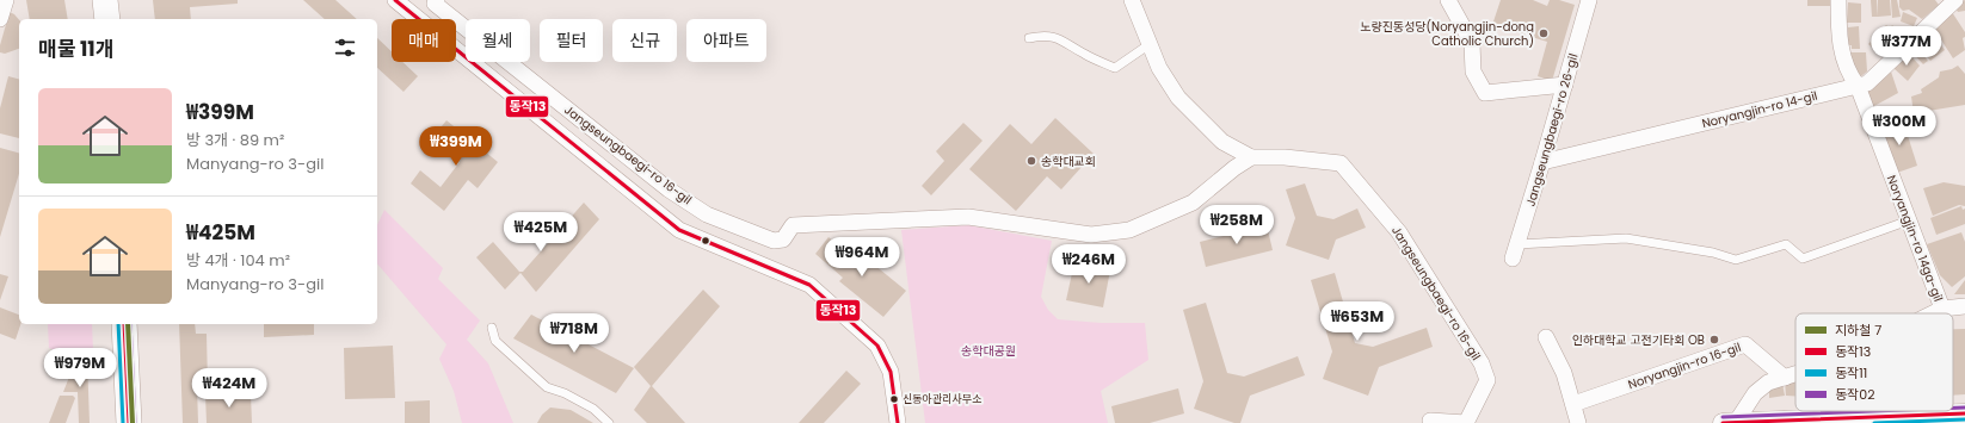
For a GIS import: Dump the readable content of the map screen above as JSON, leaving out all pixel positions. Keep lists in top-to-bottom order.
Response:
{
  "streets": {
    "street": [
      "Noryangjin-ro 14-gil",
      "Jangseungbaegi-ro 26-gil",
      "Jangseungbaegi-ro 16-gil",
      "Noryangjin-ro 14ga-gil",
      "Noryangjin-ro 16-gil"
    ]
  },
  "crossings": [
    ["Noryangjin-ro 14-gil", "Jangseungbaegi-ro 26-gil"],
    ["Noryangjin-ro 14-gil", "Noryangjin-ro 14ga-gil"]
  ],
  "parks": ["송학대공원"],
  "places": [
    "노량진동성당(Noryangjin-dong Catholic Church)",
    "송학대교회",
    "인하대학교 고전기타회 OB",
    "신동아관리사무소"
  ],
  "lines": [
    "transit line 동작13",
    "metro line 7",
    "transit line 동작11",
    "transit line 동작02"
  ],
  "legend": [
    "지하철 7",
    "동작13",
    "동작11",
    "동작02"
  ],
  "page": {
    "chip": [
      "매매",
      "월세",
      "필터",
      "신규",
      "아파트"
    ],
    "heading": "매물 11개",
    "price": [
      "₩377M",
      "₩300M",
      "₩399M",
      "₩258M",
      "₩425M",
      "₩964M",
      "₩246M",
      "₩653M",
      "₩718M",
      "₩979M",
      "₩424M"
    ],
    "list": [
      {
        "name": "₩399M",
        "note": "방 3개 · 89 m² · Manyang-ro 3-gil"
      },
      {
        "name": "₩425M",
        "note": "방 4개 · 104 m² · Manyang-ro 3-gil"
      }
    ]
  }
}
